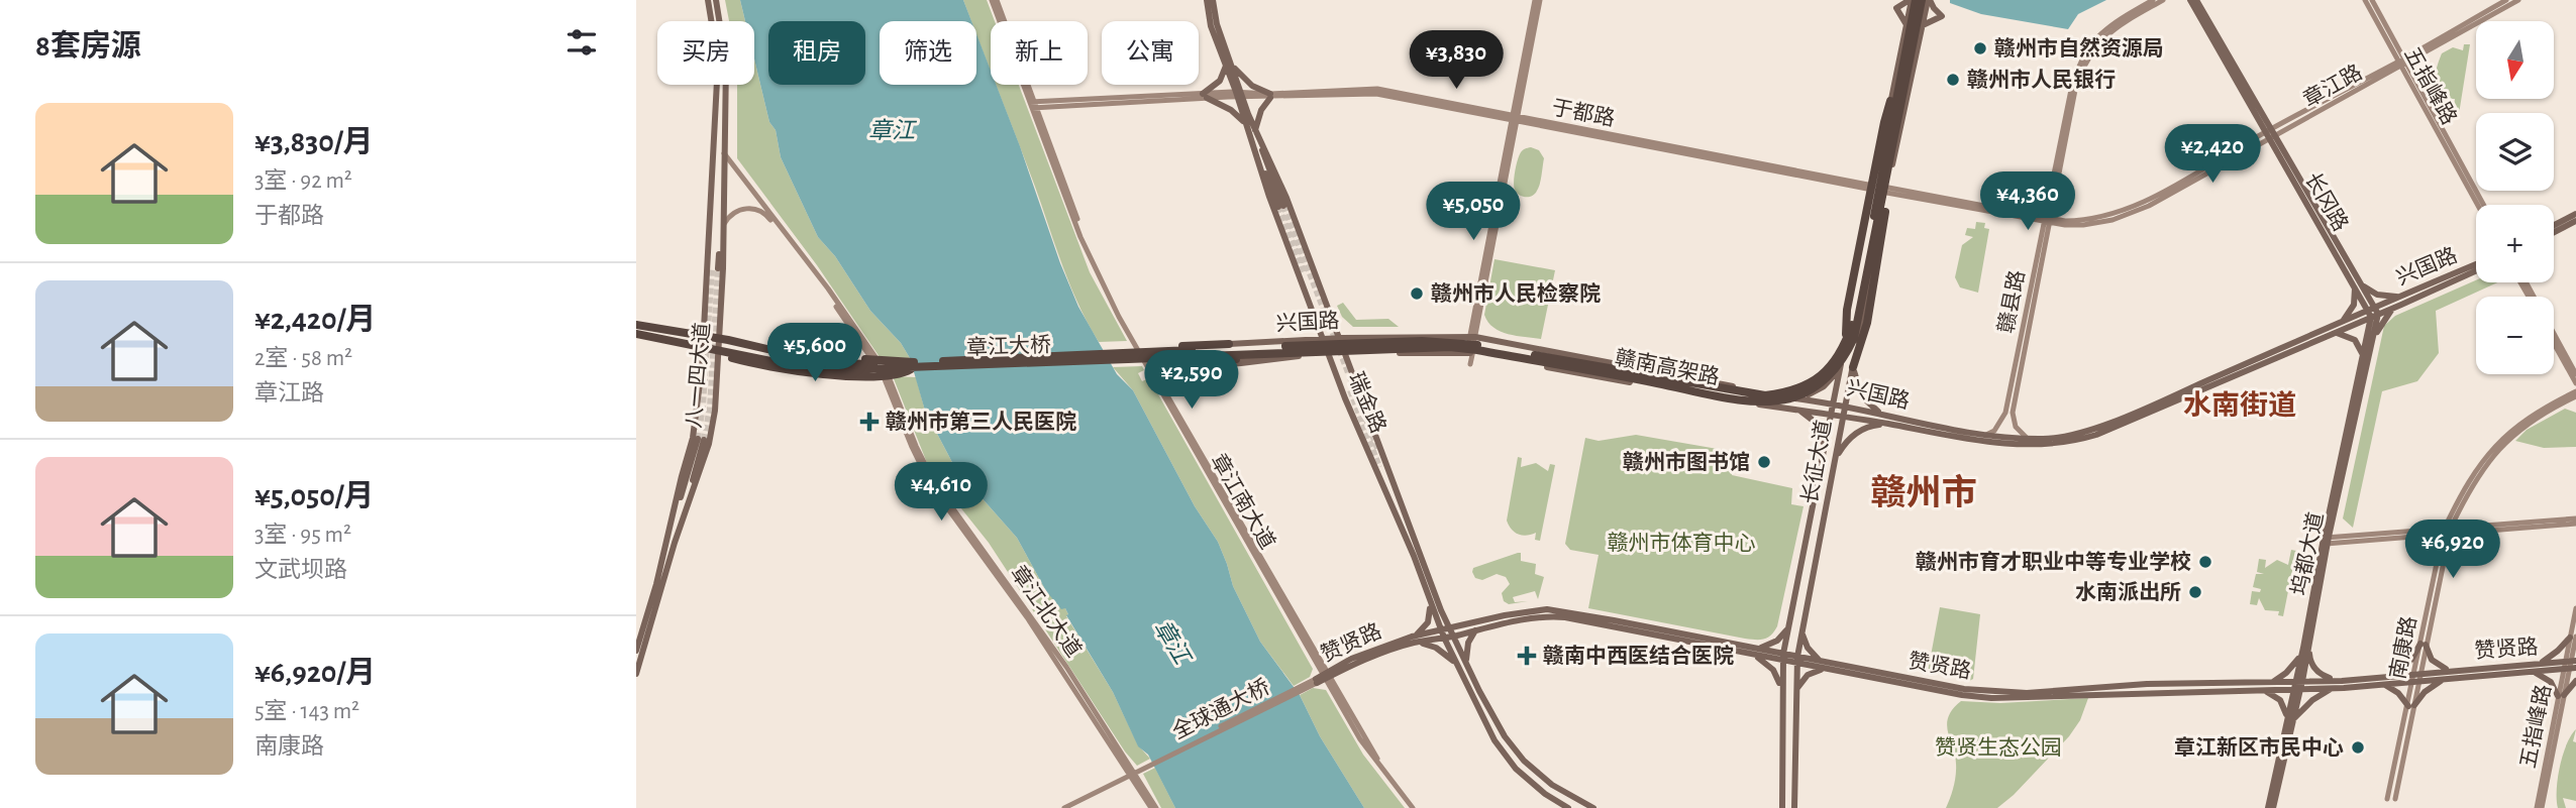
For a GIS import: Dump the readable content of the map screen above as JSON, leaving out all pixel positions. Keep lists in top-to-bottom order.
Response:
{
  "streets": {
    "highway": ["章江大桥", "赣南高架路"],
    "main road": [
      "章江路",
      "五指峰路",
      "于都路",
      "长冈路",
      "兴国路",
      "赣县路",
      "八一四大道",
      "瑞金路",
      "长征大道",
      "章江南大道",
      "坞都大道",
      "章江北大道",
      "赞贤路",
      "南康路",
      "全球通大桥"
    ]
  },
  "crossings": [
    ["章江路", "五指峰路"],
    ["章江路", "于都路"],
    ["章江路", "长冈路"],
    ["章江路", "赣县路"],
    ["章江路", "长征大道"],
    ["五指峰路", "赞贤路"],
    ["于都路", "瑞金路"],
    ["于都路", "长征大道"],
    ["于都路", "章江南大道"],
    ["长冈路", "兴国路"],
    ["长冈路", "坞都大道"],
    ["兴国路", "赣县路"],
    ["兴国路", "瑞金路"],
    ["兴国路", "长征大道"],
    ["兴国路", "坞都大道"],
    ["章江大桥", "赣南高架路"],
    ["赣南高架路", "长征大道"],
    ["八一四大道", "章江北大道"],
    ["瑞金路", "赞贤路"],
    ["长征大道", "赞贤路"],
    ["章江南大道", "赞贤路"],
    ["坞都大道", "赞贤路"],
    ["章江北大道", "全球通大桥"],
    ["赞贤路", "南康路"],
    ["赞贤路", "全球通大桥"]
  ],
  "districts": ["水南街道", "赣州市"],
  "water": ["章江"],
  "parks": ["赣州市体育中心", "赞贤生态公园"],
  "places": {
    "other": [
      "赣州市自然资源局",
      "赣州市人民银行",
      "赣州市人民检察院",
      "赣州市图书馆",
      "赣州市育才职业中等专业学校",
      "水南派出所",
      "章江新区市民中心"
    ],
    "health": ["赣州市第三人民医院", "赣南中西医结合医院"]
  },
  "north": "bottom",
  "page": {
    "heading": "8套房源",
    "map_buttons": ["+", "−"],
    "chip": [
      "买房",
      "租房",
      "筛选",
      "新上",
      "公寓"
    ],
    "price": [
      "¥3,830",
      "¥2,420",
      "¥4,360",
      "¥5,050",
      "¥5,600",
      "¥2,590",
      "¥4,610",
      "¥6,920"
    ],
    "list": [
      {
        "name": "¥3,830/月",
        "note": "3室 · 92 m² · 于都路"
      },
      {
        "name": "¥2,420/月",
        "note": "2室 · 58 m² · 章江路"
      },
      {
        "name": "¥5,050/月",
        "note": "3室 · 95 m² · 文武坝路"
      },
      {
        "name": "¥6,920/月",
        "note": "5室 · 143 m² · 南康路"
      }
    ]
  }
}
